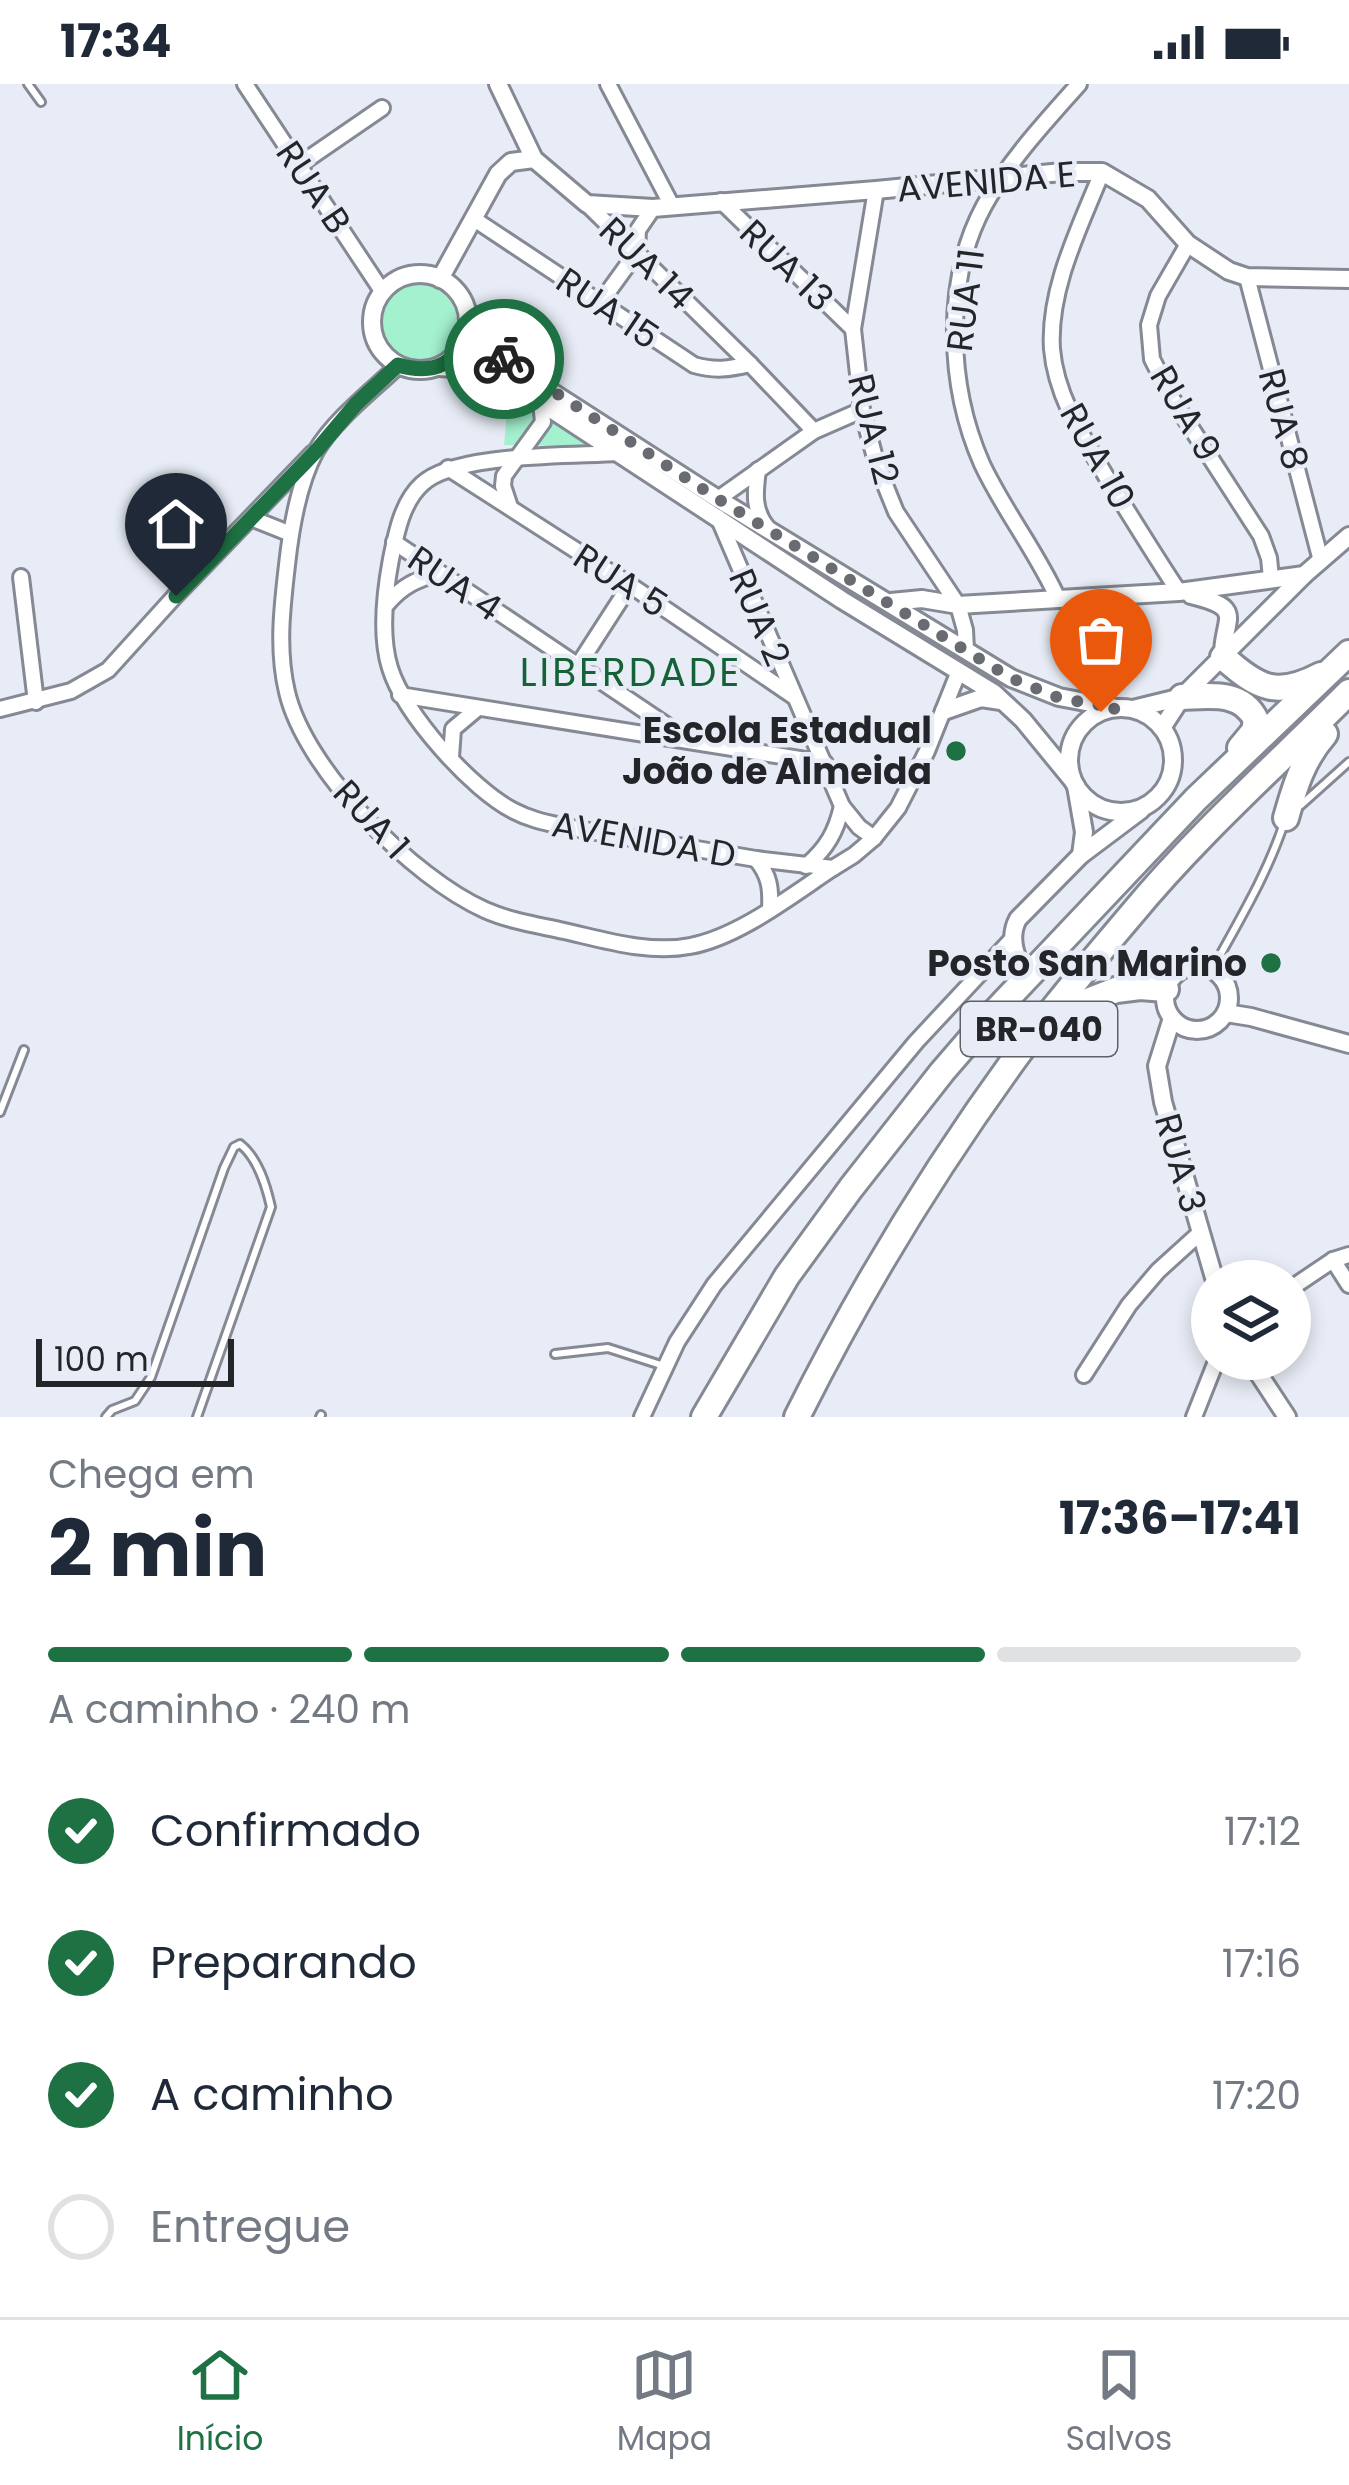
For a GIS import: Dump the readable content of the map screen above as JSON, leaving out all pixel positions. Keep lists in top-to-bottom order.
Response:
{
  "streets": {
    "highway": ["BR-040"],
    "street": [
      "AVENIDA E",
      "RUA B",
      "RUA 14",
      "RUA 13",
      "RUA 11",
      "RUA 15",
      "RUA 9",
      "RUA 8",
      "RUA 12",
      "RUA 10",
      "RUA 5",
      "RUA 4",
      "RUA 2",
      "RUA 1",
      "AVENIDA D",
      "RUA 3"
    ]
  },
  "crossings": [
    ["AVENIDA E", "RUA 14"],
    ["AVENIDA E", "RUA 13"],
    ["AVENIDA E", "RUA 11"],
    ["AVENIDA E", "RUA 9"],
    ["AVENIDA E", "RUA 8"],
    ["AVENIDA E", "RUA 12"],
    ["AVENIDA E", "RUA 10"],
    ["RUA B", "RUA 1"],
    ["RUA 14", "RUA 15"],
    ["RUA 13", "RUA 12"],
    ["RUA 5", "RUA 2"],
    ["RUA 5", "AVENIDA D"],
    ["RUA 4", "AVENIDA D"],
    ["RUA 1", "AVENIDA D"]
  ],
  "districts": ["LIBERDADE"],
  "places": ["Escola Estadual João de Almeida", "Posto San Marino"],
  "scale_bar": "100 m",
  "page": {
    "status": "17:34",
    "scale": "100 m",
    "heading": ["2 min", "Chega em", "17:36–17:41"],
    "bar": "A caminho · 240 m",
    "list": [
      ["Confirmado", "17:12"],
      ["Preparando", "17:16"],
      ["A caminho", "17:20"],
      "Entregue"
    ],
    "tabs": ["Início", "Mapa", "Salvos"]
  }
}
